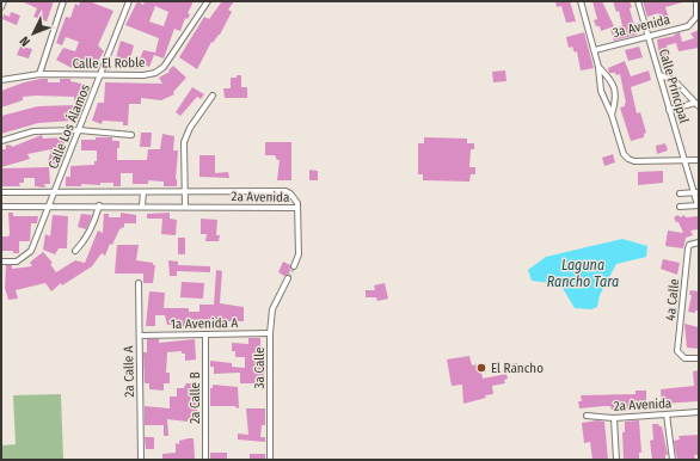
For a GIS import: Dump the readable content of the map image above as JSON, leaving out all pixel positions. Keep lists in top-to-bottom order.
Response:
{
  "streets": {
    "street": [
      "3a Avenida",
      "Calle El Roble",
      "Calle Principal",
      "Calle Los Álamos",
      "2a Avenida",
      "4a Calle",
      "1a Avenida A",
      "3a Calle",
      "2a Calle A",
      "2a Calle B"
    ]
  },
  "crossings": [
    ["3a Avenida", "Calle Principal"],
    ["Calle El Roble", "Calle Los Álamos"],
    ["Calle Los Álamos", "2a Avenida"],
    ["1a Avenida A", "3a Calle"],
    ["1a Avenida A", "2a Calle A"],
    ["1a Avenida A", "2a Calle B"]
  ],
  "water": ["Laguna Rancho Tara"],
  "places": ["El Rancho"],
  "north": "bottom left"
}
